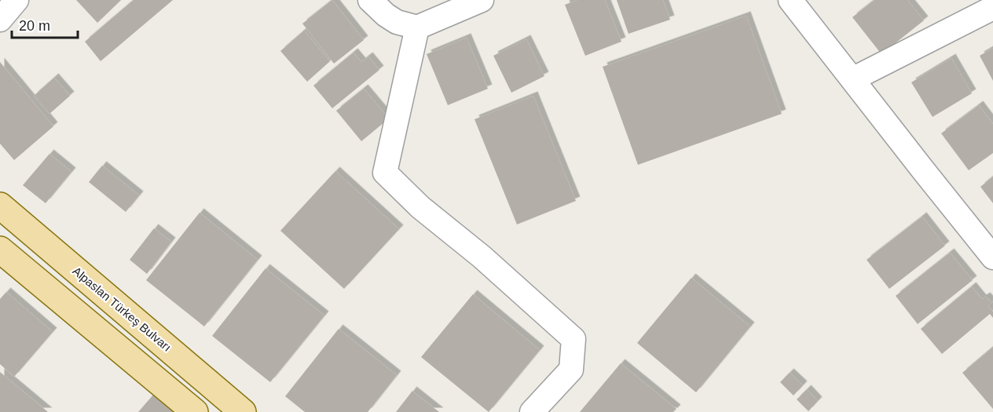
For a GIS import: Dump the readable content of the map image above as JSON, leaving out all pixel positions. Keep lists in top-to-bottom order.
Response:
{
  "streets": {
    "main road": ["Alpaslan Türkeş Bulvarı"]
  },
  "scale_bar": "20 m"
}
